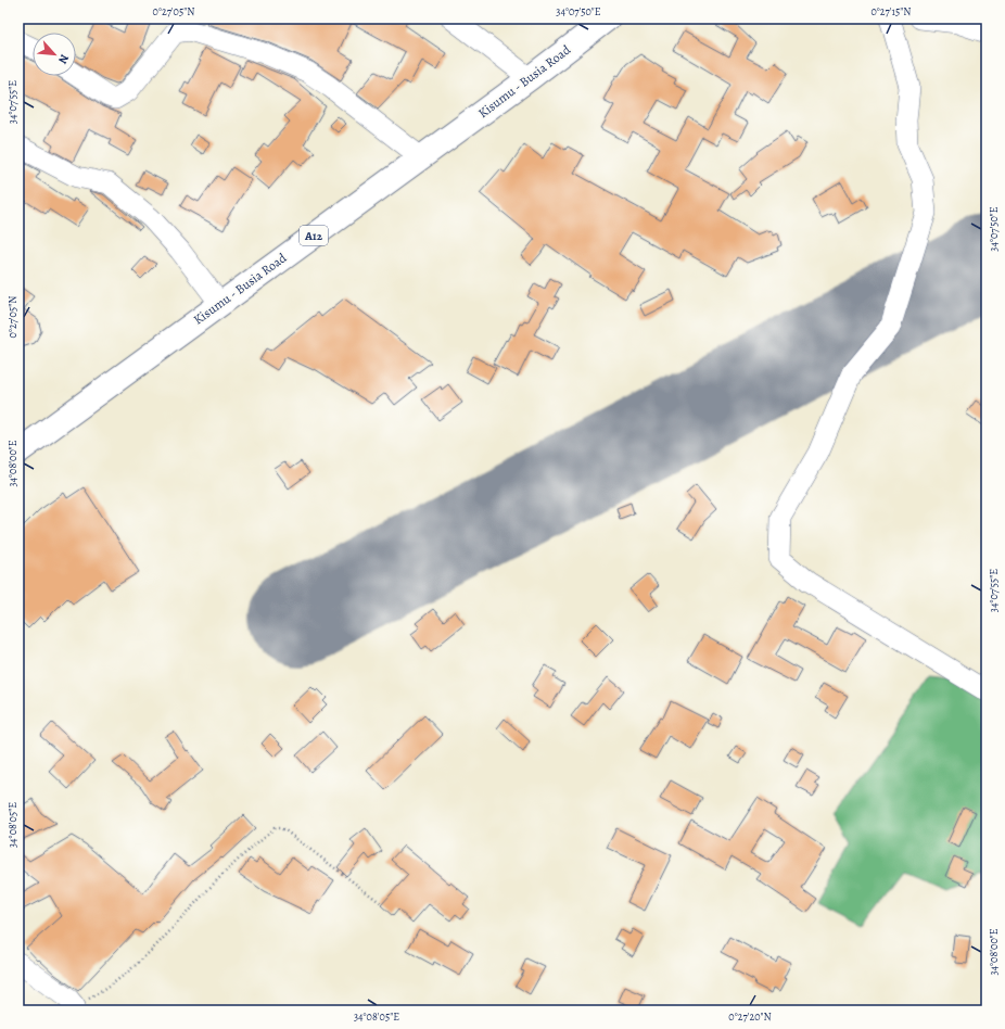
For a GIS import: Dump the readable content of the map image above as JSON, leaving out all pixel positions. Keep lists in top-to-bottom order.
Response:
{
  "streets": {
    "highway": ["Kisumu - Busia Road", "A12"]
  },
  "north": "bottom right",
  "coordinates": [
    "0°27'05\"N",
    "34°07'50\"E",
    "0°27'15\"N",
    "34°07'55\"E",
    "34°08'00\"E",
    "34°08'05\"E",
    "0°27'20\"N"
  ]
}
